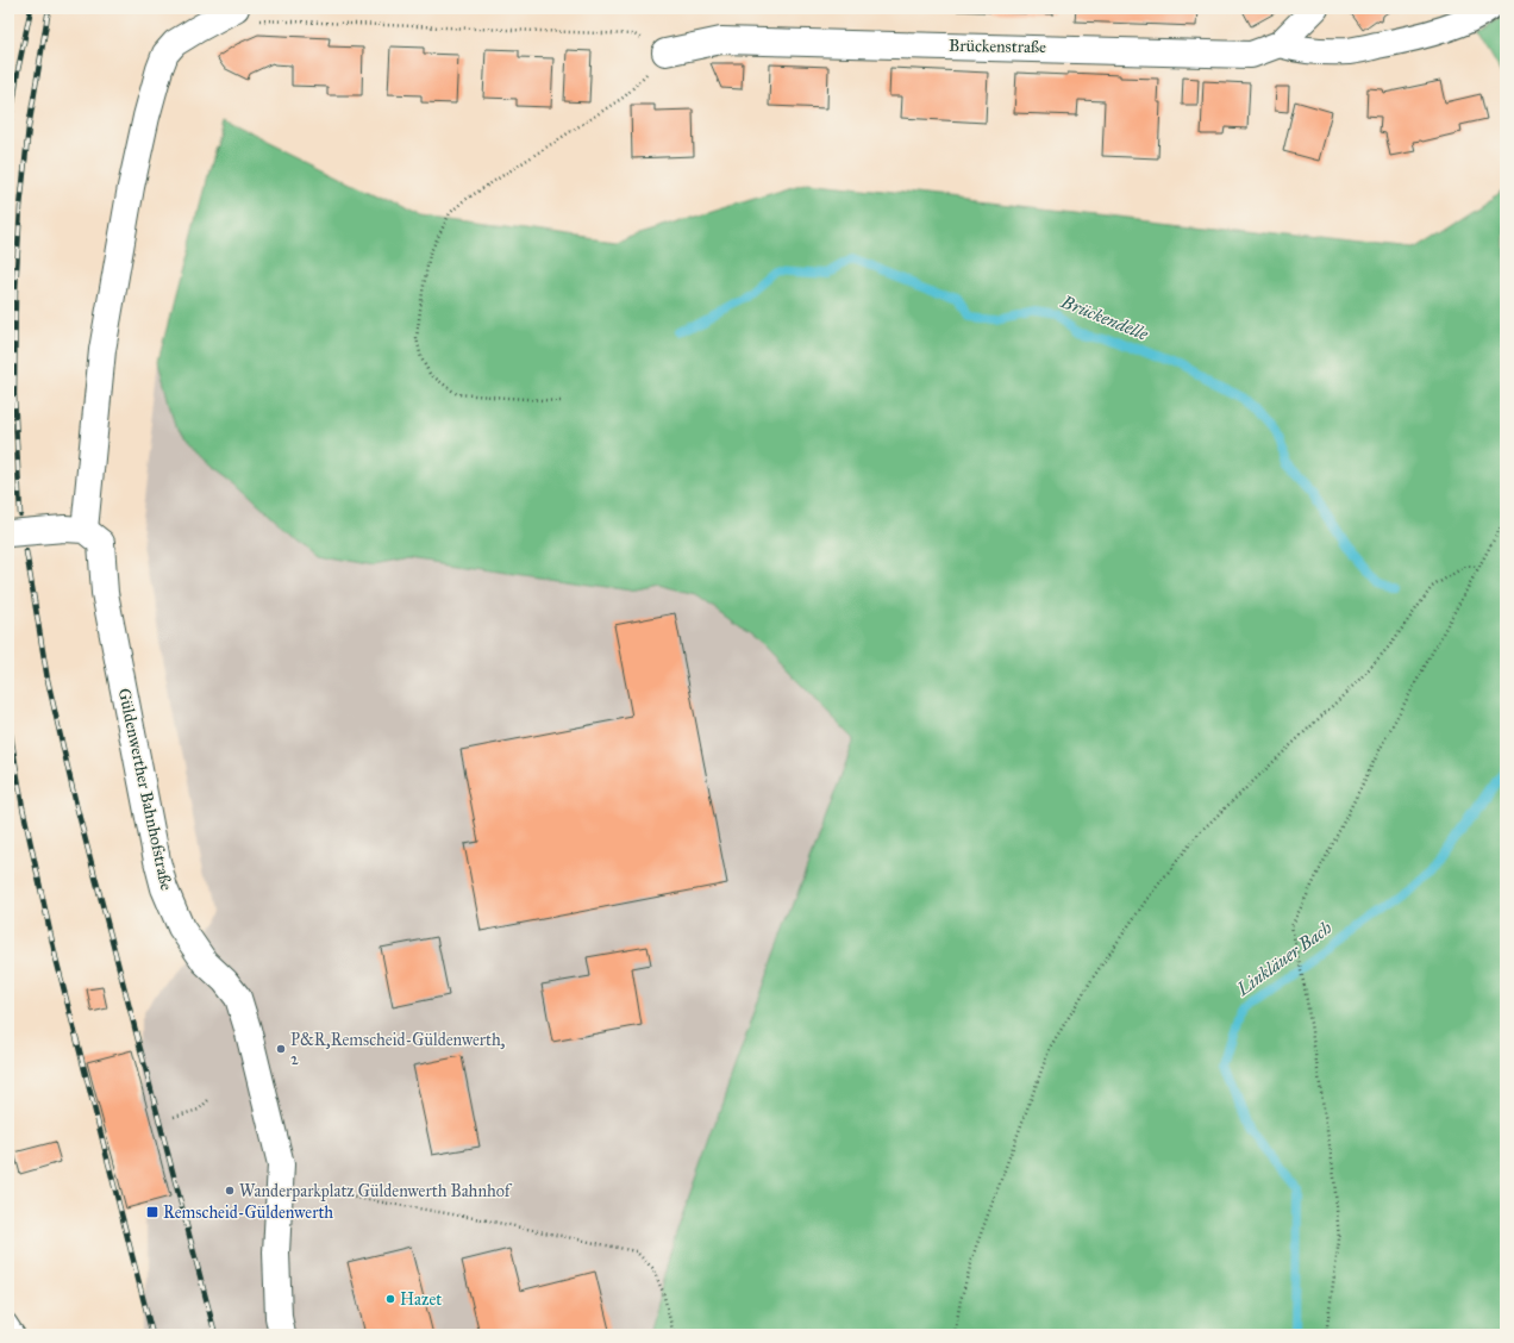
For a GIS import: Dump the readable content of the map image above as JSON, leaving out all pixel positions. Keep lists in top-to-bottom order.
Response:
{
  "streets": {
    "street": ["Brückenstraße", "Güldenwerther Bahnhofstraße"]
  },
  "water": ["Brückendelle", "Linkläuer Bach"],
  "places": {
    "other": ["P&R,Remscheid-Güldenwerth, 2", "Wanderparkplatz Güldenwerth Bahnhof", "Hazet"],
    "transit": ["Remscheid-Güldenwerth"]
  }
}
